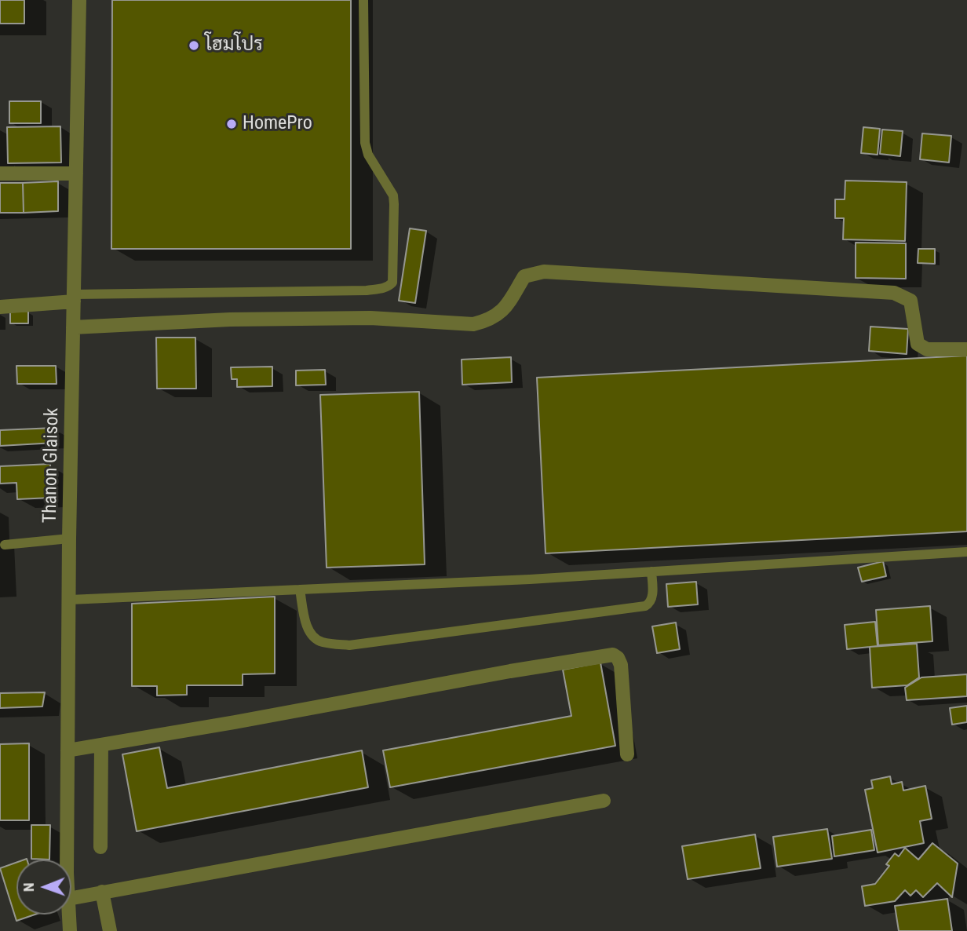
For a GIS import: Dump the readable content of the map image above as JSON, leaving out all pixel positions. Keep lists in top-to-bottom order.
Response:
{
  "streets": {
    "street": ["Thanon Glaisok"]
  },
  "places": ["โฮมโปร", "HomePro"],
  "north": "left"
}
